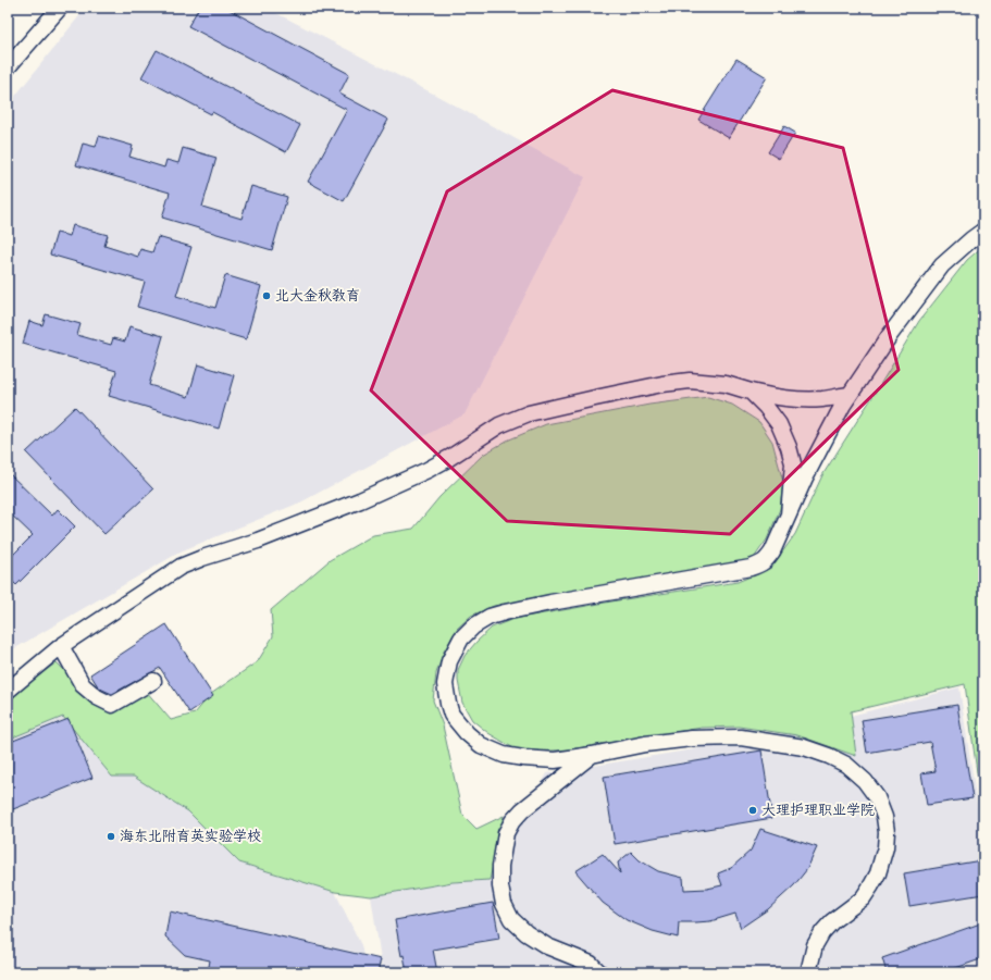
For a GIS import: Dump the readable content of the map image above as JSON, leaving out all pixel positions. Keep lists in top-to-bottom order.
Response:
{
  "places": ["北大金秋教育", "大理护理职业学院", "海东北附育英实验学校"]
}
